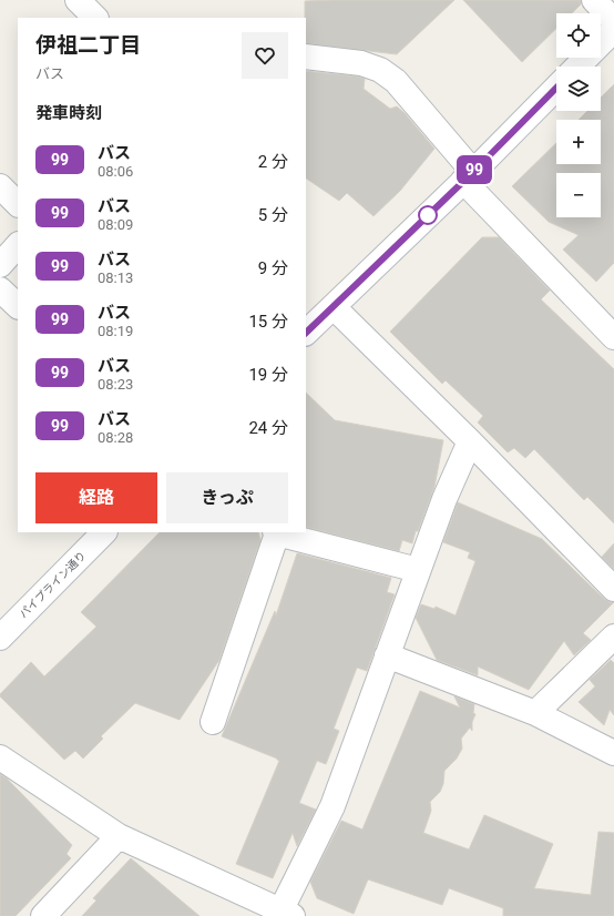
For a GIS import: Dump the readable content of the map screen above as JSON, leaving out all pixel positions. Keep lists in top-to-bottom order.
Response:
{
  "streets": {
    "street": ["パイプライン通り"]
  },
  "lines": ["bus line 99"],
  "page": {
    "on_map": "99",
    "map_buttons": ["+", "−"],
    "heading": [
      ["伊祖二丁目", "バス"],
      "発車時刻"
    ],
    "list": [
      {
        "mark": "99",
        "name": "バス",
        "note": "08:06",
        "value": "2 分"
      },
      {
        "mark": "99",
        "name": "バス",
        "note": "08:09",
        "value": "5 分"
      },
      {
        "mark": "99",
        "name": "バス",
        "note": "08:13",
        "value": "9 分"
      },
      {
        "mark": "99",
        "name": "バス",
        "note": "08:19",
        "value": "15 分"
      },
      {
        "mark": "99",
        "name": "バス",
        "note": "08:23",
        "value": "19 分"
      },
      {
        "mark": "99",
        "name": "バス",
        "note": "08:28",
        "value": "24 分"
      }
    ],
    "buttons": ["経路", "きっぷ"]
  }
}
